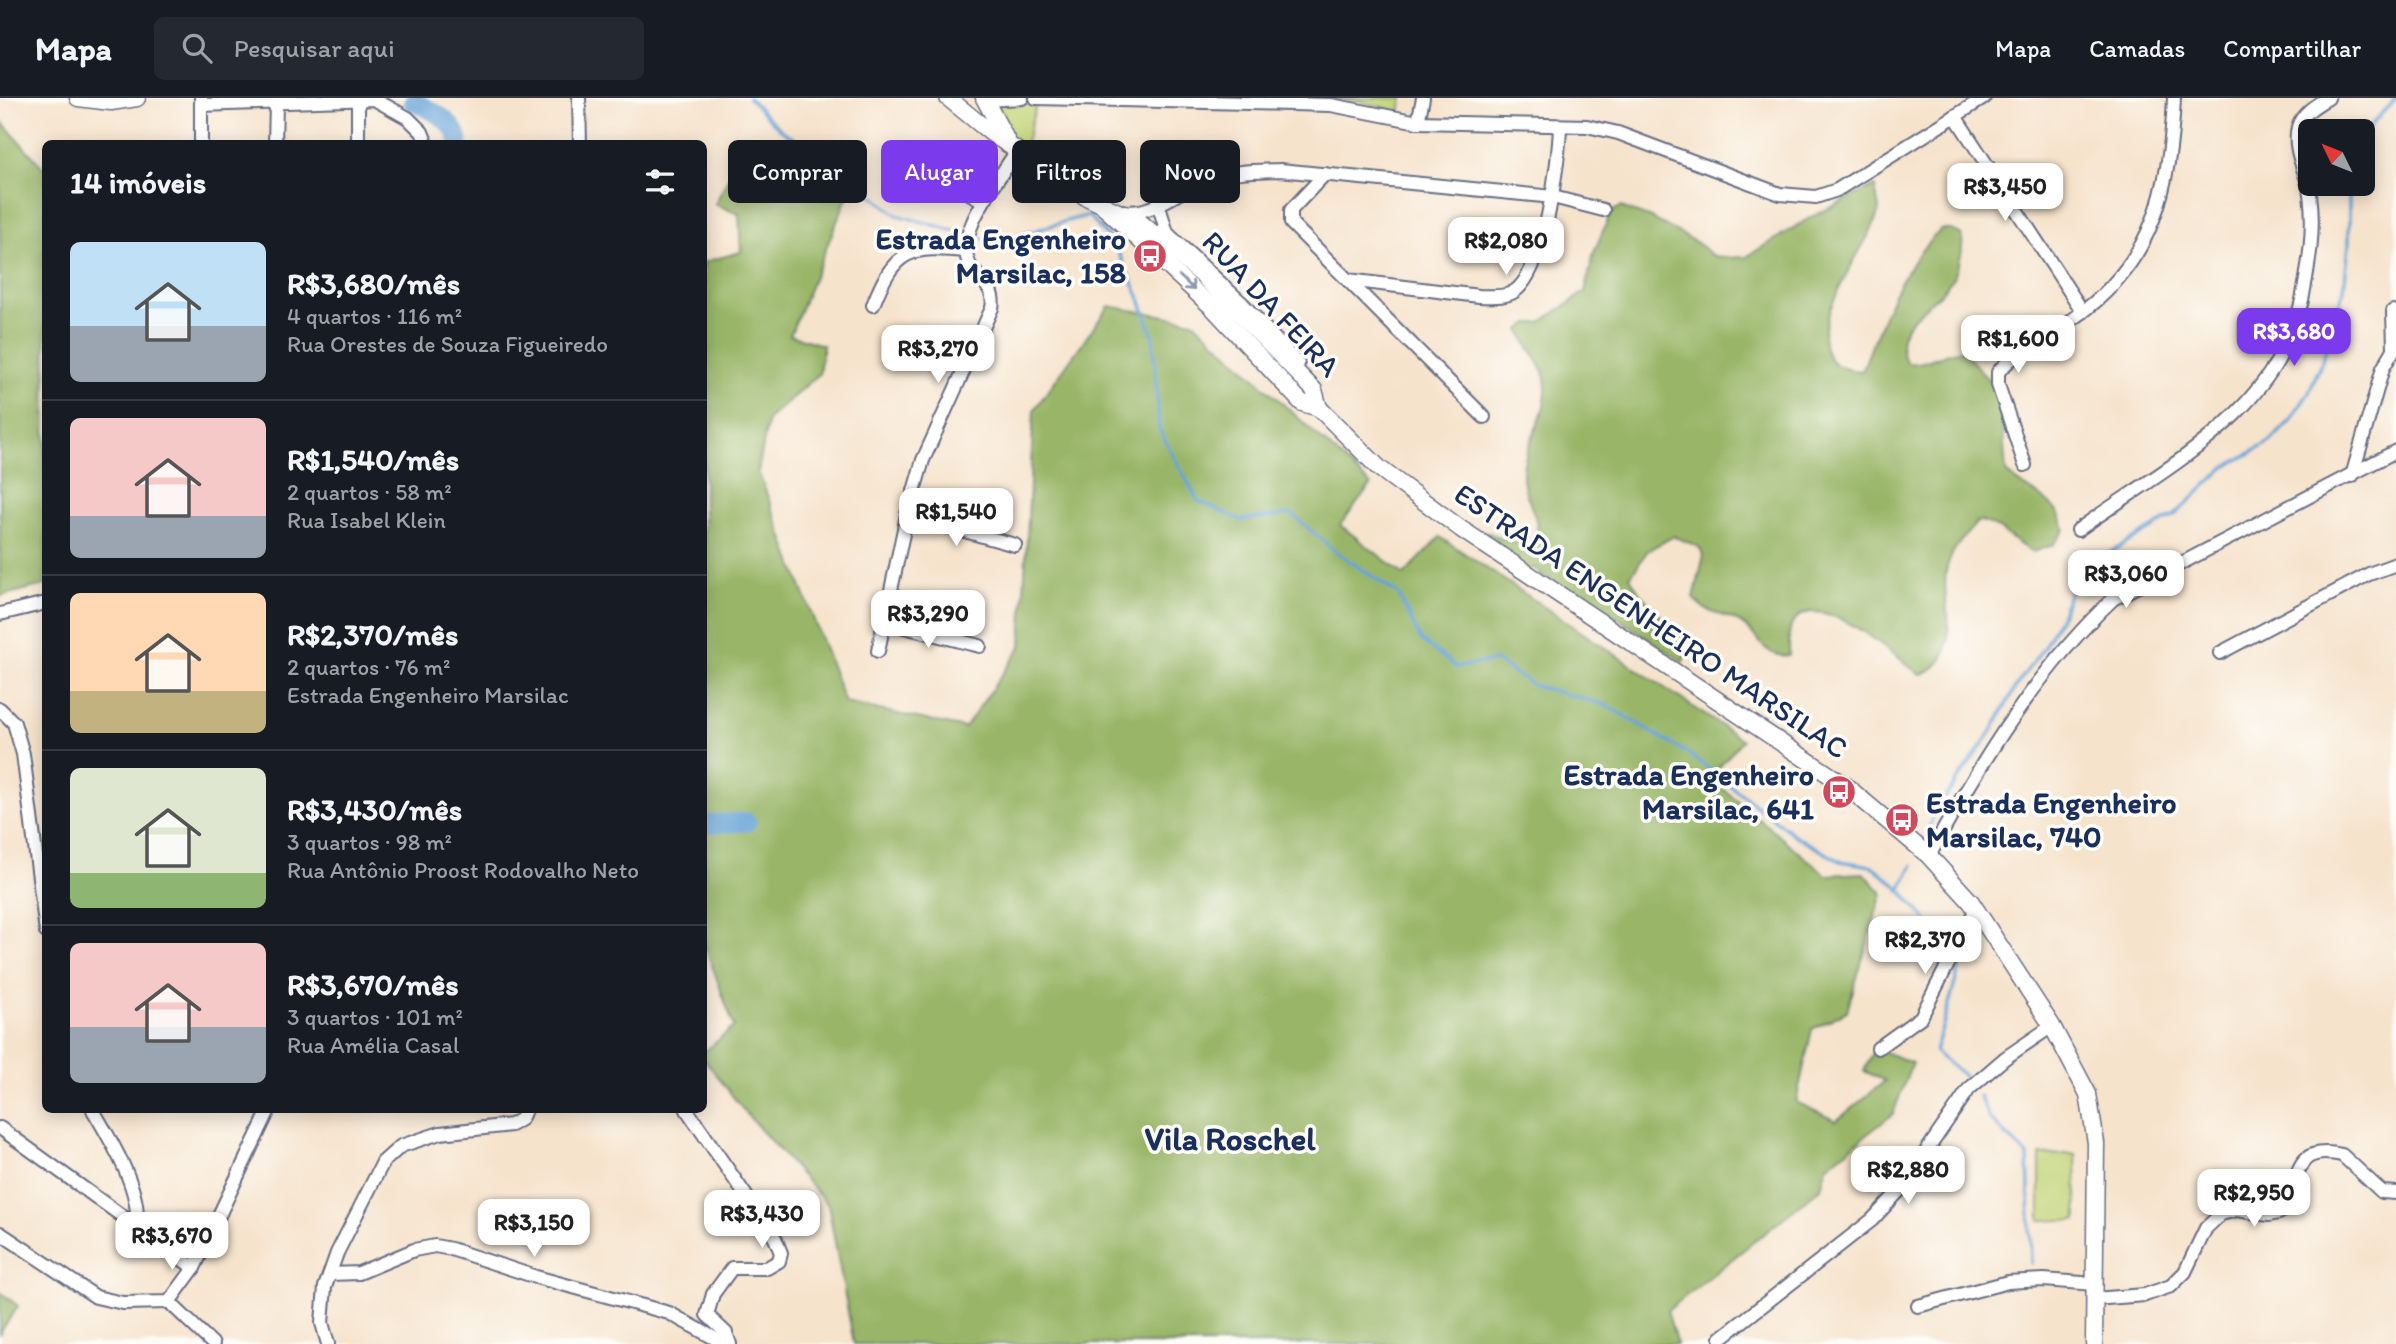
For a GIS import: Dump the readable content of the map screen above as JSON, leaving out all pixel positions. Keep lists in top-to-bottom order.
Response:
{
  "streets": {
    "main road": ["ESTRADA ENGENHEIRO MARSILAC"]
  },
  "districts": ["Vila Roschel"],
  "places": {
    "bus stop": ["Estrada Engenheiro Marsilac, 158", "Estrada Engenheiro Marsilac, 641", "Estrada Engenheiro Marsilac, 740"]
  },
  "north": "top left",
  "page": {
    "header": "Mapa",
    "search": "Pesquisar aqui",
    "nav": ["Mapa", "Camadas", "Compartilhar"],
    "chip": [
      "Comprar",
      "Alugar",
      "Filtros",
      "Novo"
    ],
    "heading": "14 imóveis",
    "price": [
      "R$3,450",
      "R$2,080",
      "R$3,680",
      "R$1,600",
      "R$3,270",
      "R$1,540",
      "R$3,060",
      "R$3,290",
      "R$2,370",
      "R$2,880",
      "R$2,950",
      "R$3,430",
      "R$3,150",
      "R$3,670"
    ],
    "list": [
      {
        "name": "R$3,680/mês",
        "note": "4 quartos · 116 m² · Rua Orestes de Souza Figueiredo"
      },
      {
        "name": "R$1,540/mês",
        "note": "2 quartos · 58 m² · Rua Isabel Klein"
      },
      {
        "name": "R$2,370/mês",
        "note": "2 quartos · 76 m² · Estrada Engenheiro Marsilac"
      },
      {
        "name": "R$3,430/mês",
        "note": "3 quartos · 98 m² · Rua Antônio Proost Rodovalho Neto"
      },
      {
        "name": "R$3,670/mês",
        "note": "3 quartos · 101 m² · Rua Amélia Casal"
      }
    ]
  }
}
